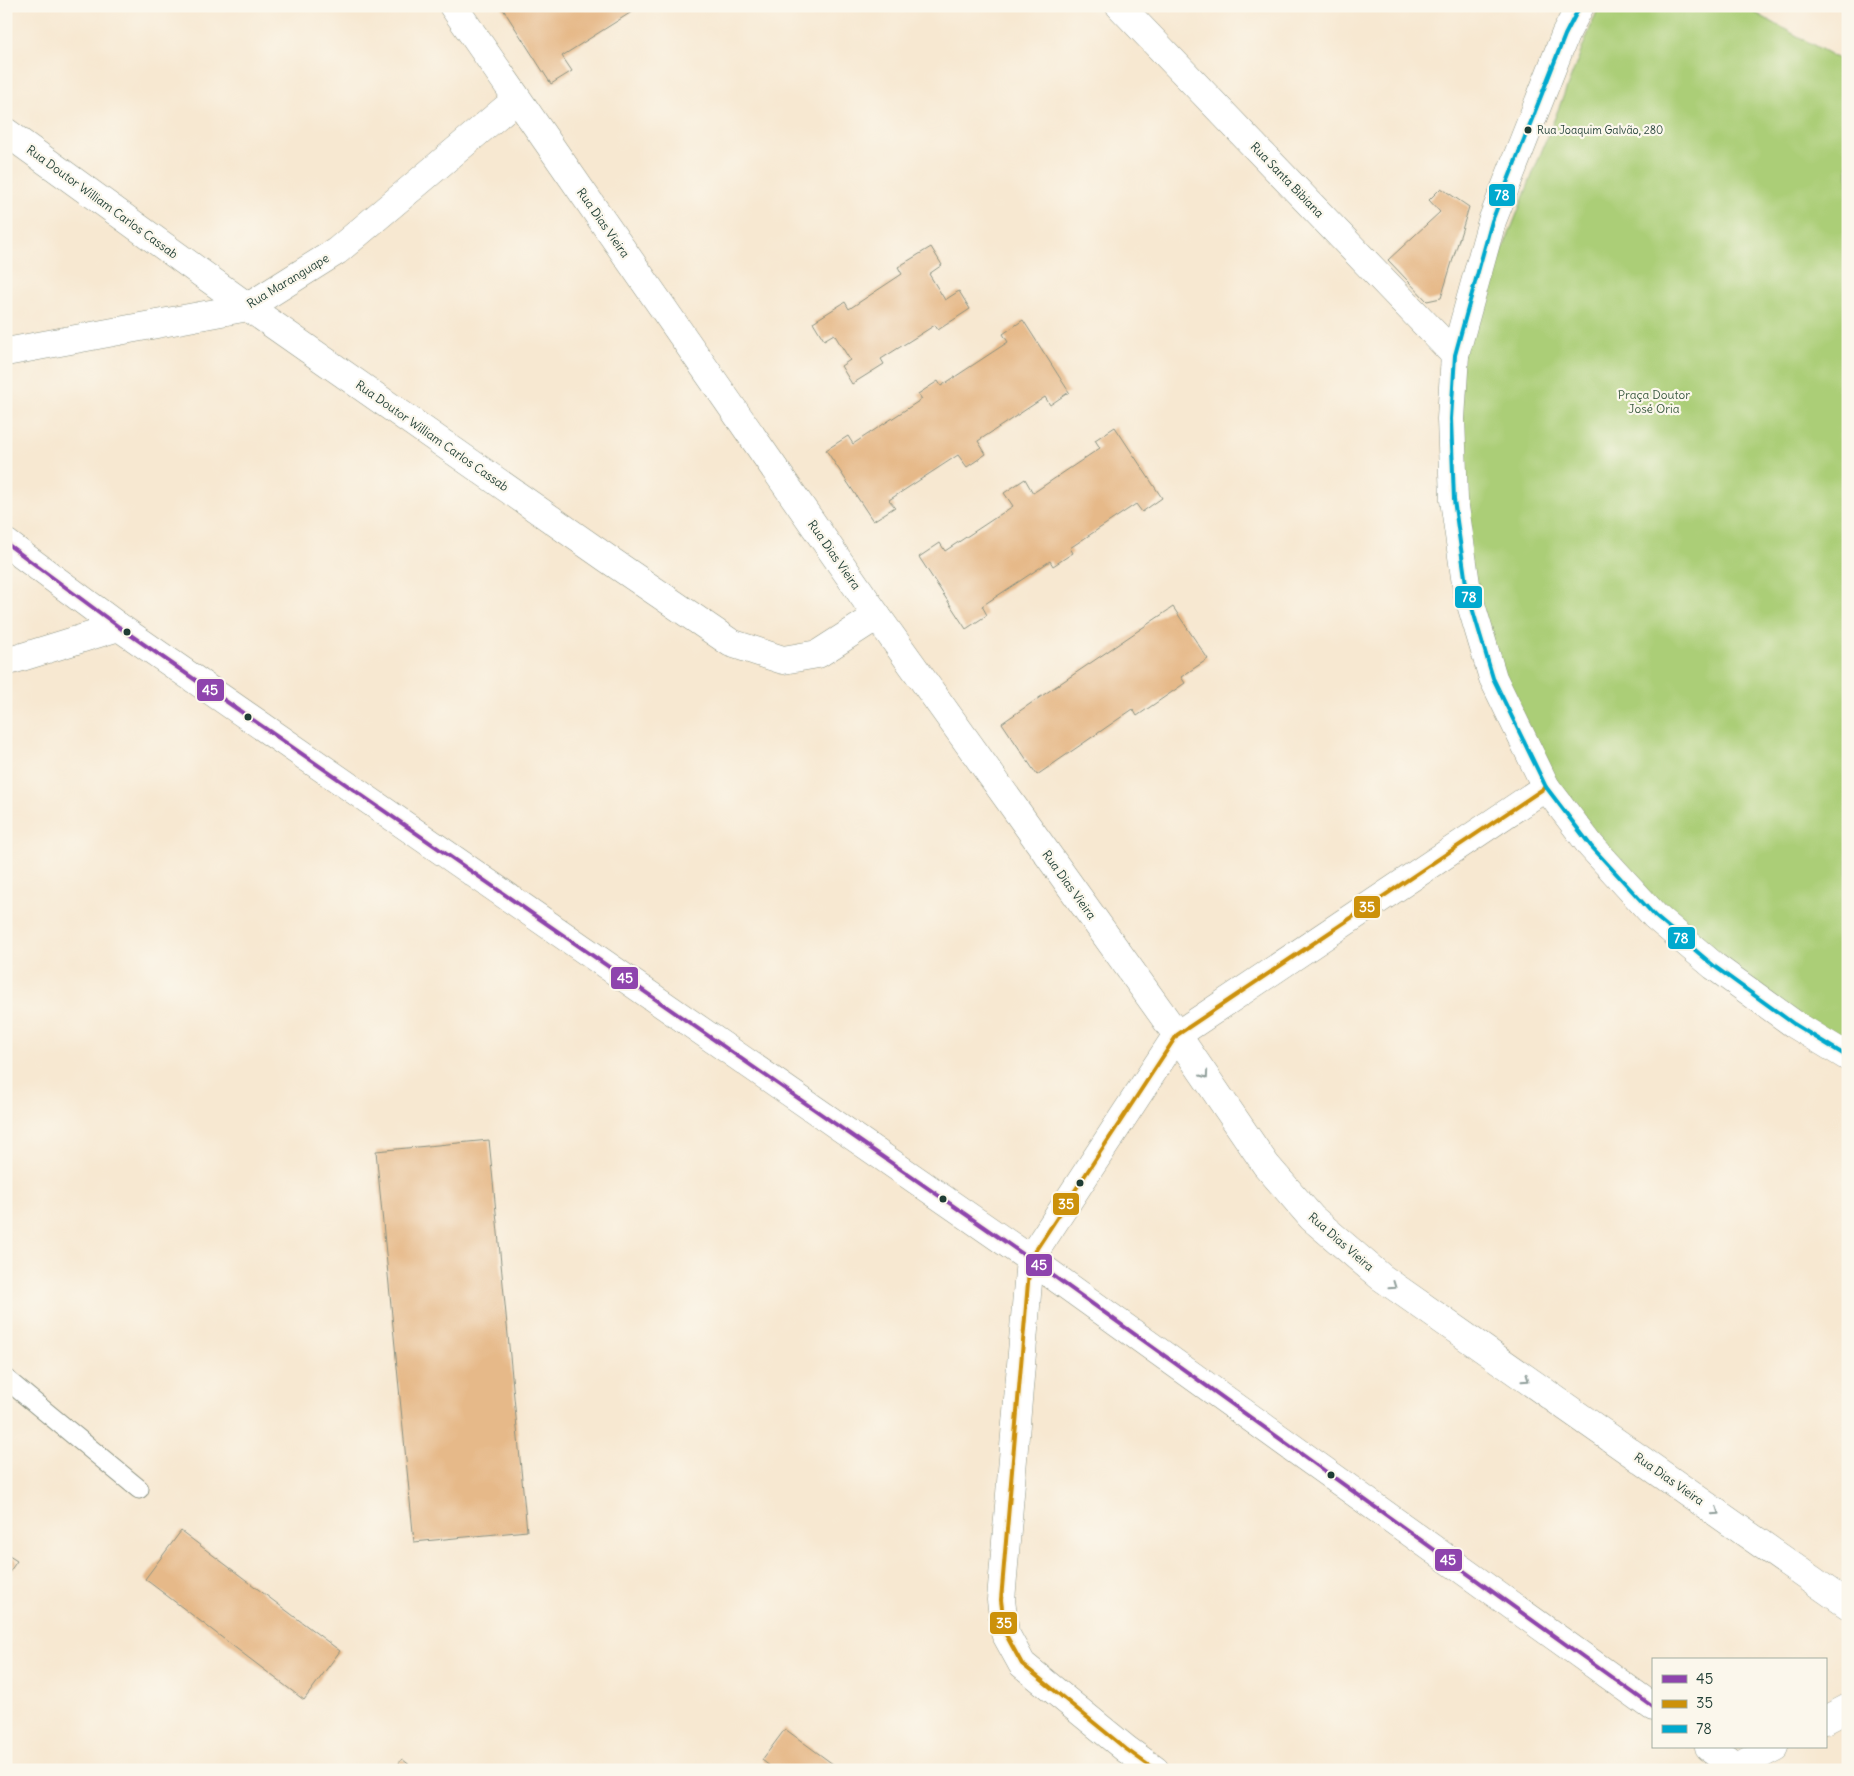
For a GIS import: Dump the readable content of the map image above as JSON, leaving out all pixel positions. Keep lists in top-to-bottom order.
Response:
{
  "streets": {
    "street": [
      "Rua Santa Bibiana",
      "Rua Doutor William Carlos Cassab",
      "Rua Dias Vieira",
      "Rua Maranguape"
    ]
  },
  "crossings": [
    ["Rua Doutor William Carlos Cassab", "Rua Dias Vieira"],
    ["Rua Doutor William Carlos Cassab", "Rua Maranguape"],
    ["Rua Dias Vieira", "Rua Maranguape"]
  ],
  "parks": ["Praça Doutor José Oria"],
  "places": ["Rua Joaquim Galvão, 280"],
  "lines": ["transit line 78", "transit line 45", "transit line 35"],
  "legend": ["45", "35", "78"]
}
